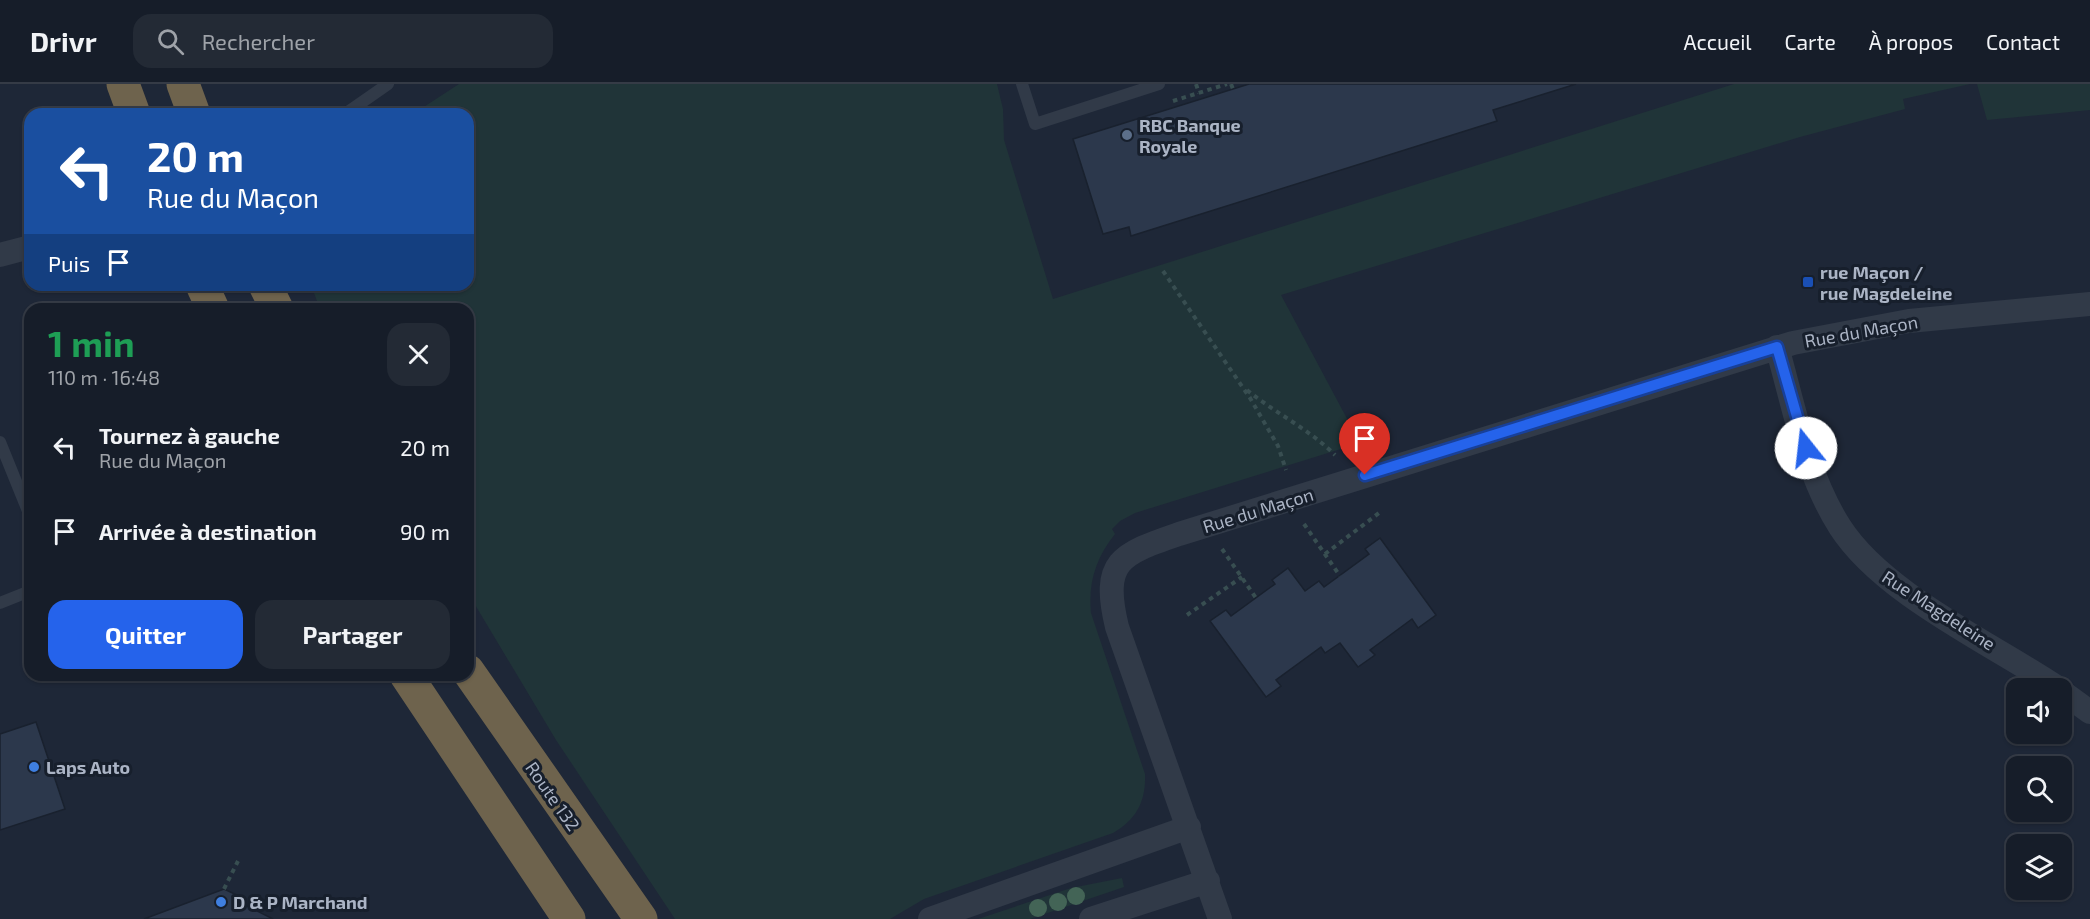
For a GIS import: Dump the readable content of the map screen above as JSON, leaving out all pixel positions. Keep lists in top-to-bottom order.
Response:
{
  "streets": {
    "highway": ["Route 132"],
    "street": ["Rue du Maçon", "Rue Magdeleine"]
  },
  "crossings": [
    ["Rue du Maçon", "Rue Magdeleine"]
  ],
  "places": {
    "other": ["RBC Banque Royale", "Laps Auto", "D & P Marchand"],
    "transit": ["rue Maçon / rue Magdeleine"]
  },
  "page": {
    "header": "Drivr",
    "search": "Rechercher",
    "nav": [
      "Accueil",
      "Carte",
      "À propos",
      "Contact"
    ],
    "turn": ["20 m", "Rue du Maçon"],
    "then": "Puis",
    "heading": ["1 min", "110 m · 16:48"],
    "list": [
      {
        "name": "Tournez à gauche",
        "note": "Rue du Maçon",
        "value": "20 m"
      },
      {
        "name": "Arrivée à destination",
        "value": "90 m"
      }
    ],
    "buttons": ["Quitter", "Partager"]
  }
}
